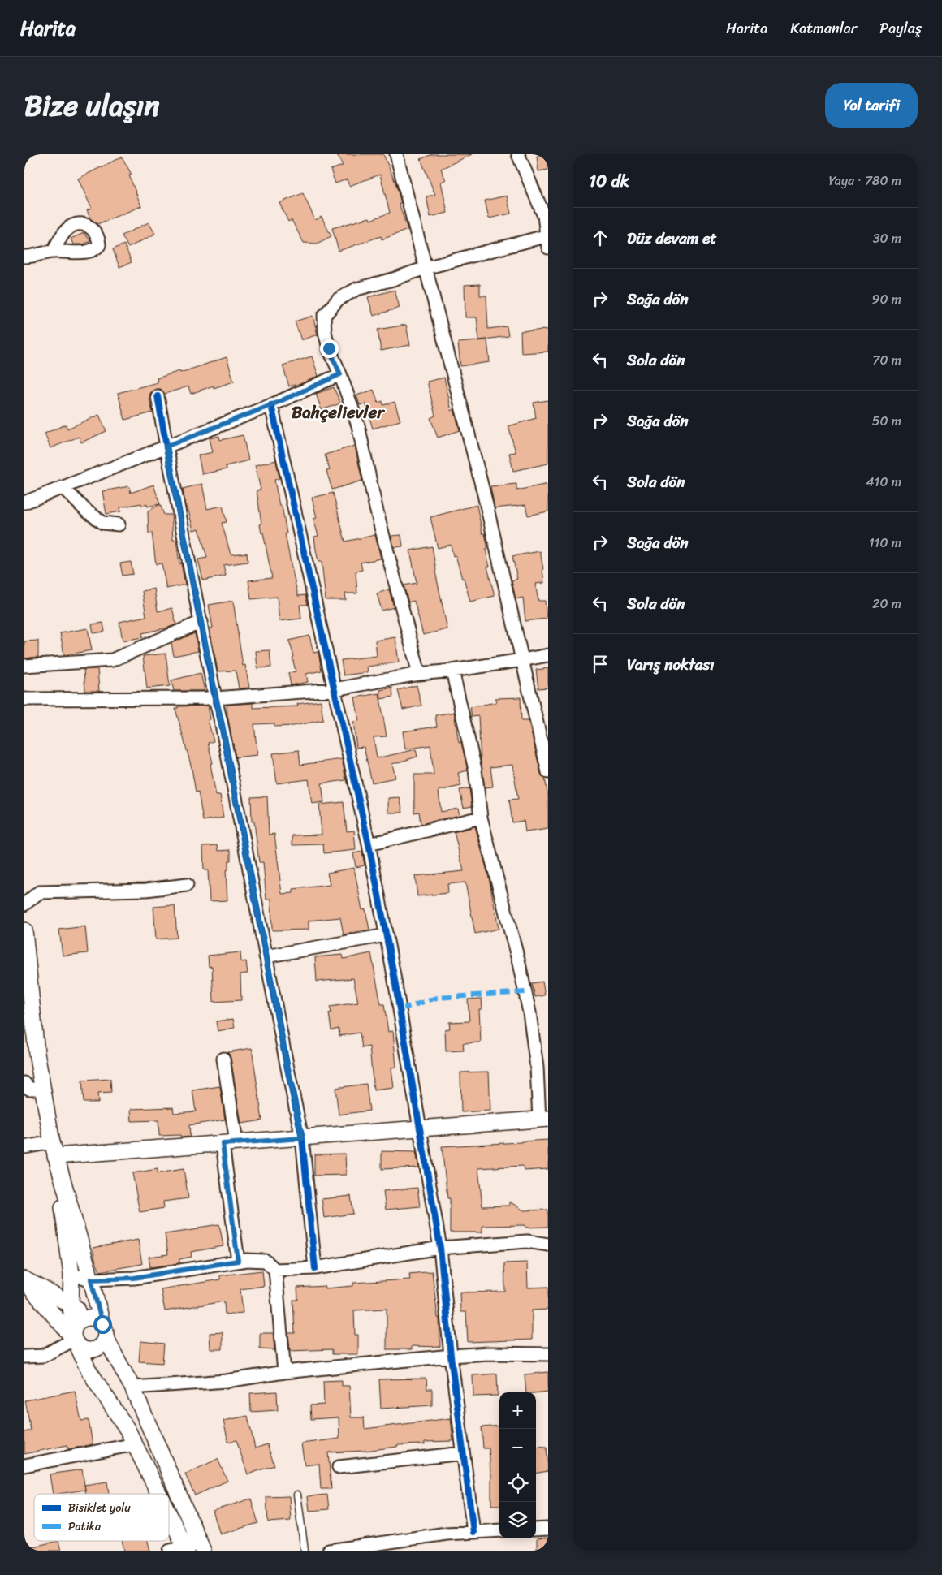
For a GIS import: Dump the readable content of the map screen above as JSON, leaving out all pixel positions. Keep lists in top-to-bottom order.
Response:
{
  "districts": ["Bahçelievler"],
  "legend": ["Bisiklet yolu", "Patika"],
  "page": {
    "header": "Harita",
    "nav": ["Harita", "Katmanlar", "Paylaş"],
    "title": "Bize ulaşın",
    "buttons": "Yol tarifi",
    "heading": ["10 dk", "Yaya · 780 m"],
    "list": [
      ["Düz devam et", "30 m"],
      ["Sağa dön", "90 m"],
      ["Sola dön", "70 m"],
      ["Sağa dön", "50 m"],
      ["Sola dön", "410 m"],
      ["Sağa dön", "110 m"],
      ["Sola dön", "20 m"],
      "Varış noktası"
    ],
    "map_buttons": ["+", "−"]
  }
}
